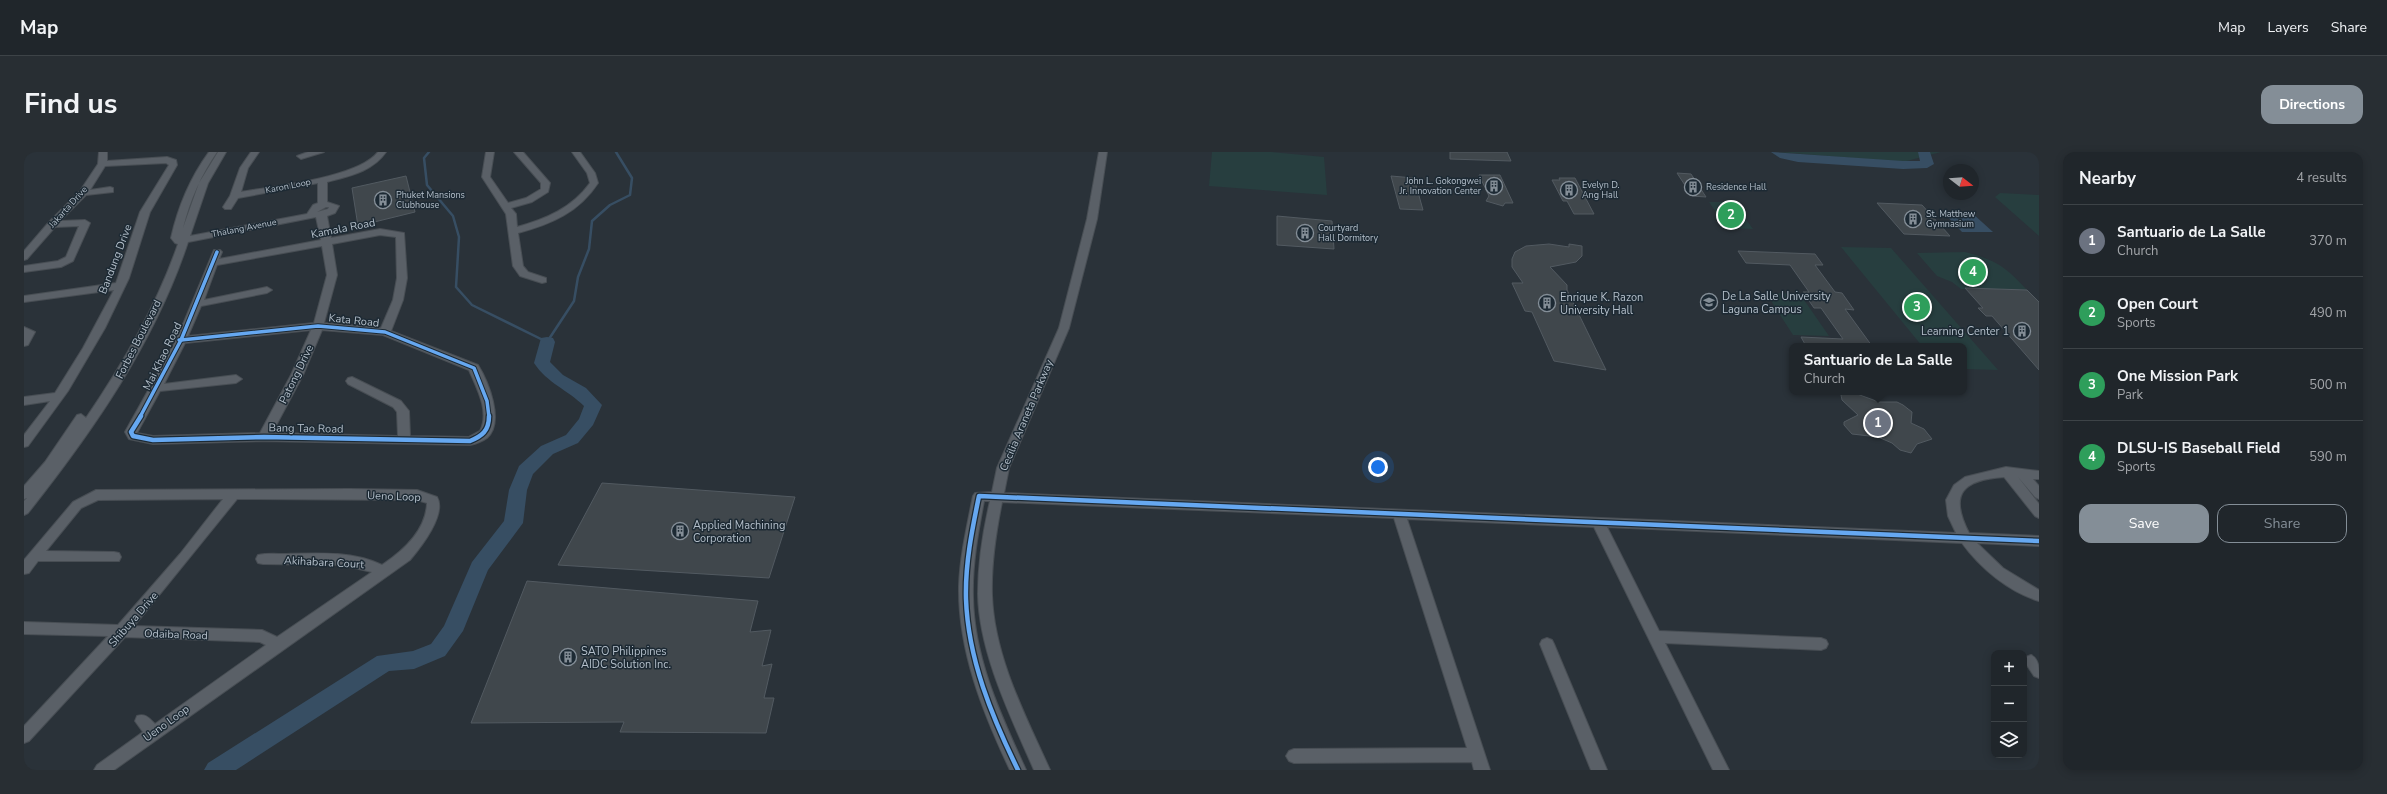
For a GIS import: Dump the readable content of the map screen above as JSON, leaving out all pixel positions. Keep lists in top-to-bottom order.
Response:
{
  "streets": {
    "street": [
      "Karon Loop",
      "Jakarta Drive",
      "Thalang Avenue",
      "Kamala Road",
      "Bandung Drive",
      "Kata Road",
      "Forbes Boulevard",
      "Mai Khao Road",
      "Patong Drive",
      "Cecilia Araneta Parkway",
      "Bang Tao Road",
      "Ueno Loop",
      "Akihabara Court",
      "Shibuya Drive",
      "Odaiba Road"
    ]
  },
  "crossings": [
    ["Karon Loop", "Patong Drive"],
    ["Jakarta Drive", "Bandung Drive"],
    ["Thalang Avenue", "Forbes Boulevard"],
    ["Thalang Avenue", "Patong Drive"],
    ["Kamala Road", "Kata Road"],
    ["Kamala Road", "Mai Khao Road"],
    ["Kamala Road", "Patong Drive"],
    ["Kata Road", "Mai Khao Road"],
    ["Kata Road", "Patong Drive"],
    ["Kata Road", "Bang Tao Road"],
    ["Mai Khao Road", "Bang Tao Road"],
    ["Patong Drive", "Bang Tao Road"],
    ["Ueno Loop", "Akihabara Court"],
    ["Ueno Loop", "Shibuya Drive"],
    ["Ueno Loop", "Odaiba Road"],
    ["Shibuya Drive", "Odaiba Road"]
  ],
  "places": {
    "building": [
      "John L. Gokongwei Jr. Innovation Center",
      "Residence Hall",
      "Evelyn D. Ang Hall",
      "Phuket Mansions Clubhouse",
      "St. Matthew Gymnasium",
      "Courtyard Hall Dormitory",
      "Enrique K. Razon University Hall",
      "Learning Center 1",
      "Applied Machining Corporation",
      "SATO Philippines AIDC Solution Inc."
    ],
    "school or university": ["De La Salle University Laguna Campus"]
  },
  "north": "right",
  "page": {
    "header": "Map",
    "nav": ["Map", "Layers", "Share"],
    "title": "Find us",
    "buttons": [
      "Directions",
      ["Save", "Share"]
    ],
    "heading": ["Nearby", "4 results"],
    "pins": [
      "2",
      "4",
      "3",
      "1"
    ],
    "list": [
      {
        "mark": "1",
        "name": "Santuario de La Salle",
        "note": "Church",
        "value": "370 m"
      },
      {
        "mark": "2",
        "name": "Open Court",
        "note": "Sports",
        "value": "490 m"
      },
      {
        "mark": "3",
        "name": "One Mission Park",
        "note": "Park",
        "value": "500 m"
      },
      {
        "mark": "4",
        "name": "DLSU-IS Baseball Field",
        "note": "Sports",
        "value": "590 m"
      }
    ],
    "popup": ["Santuario de La Salle", "Church"],
    "map_buttons": ["+", "−"]
  }
}
